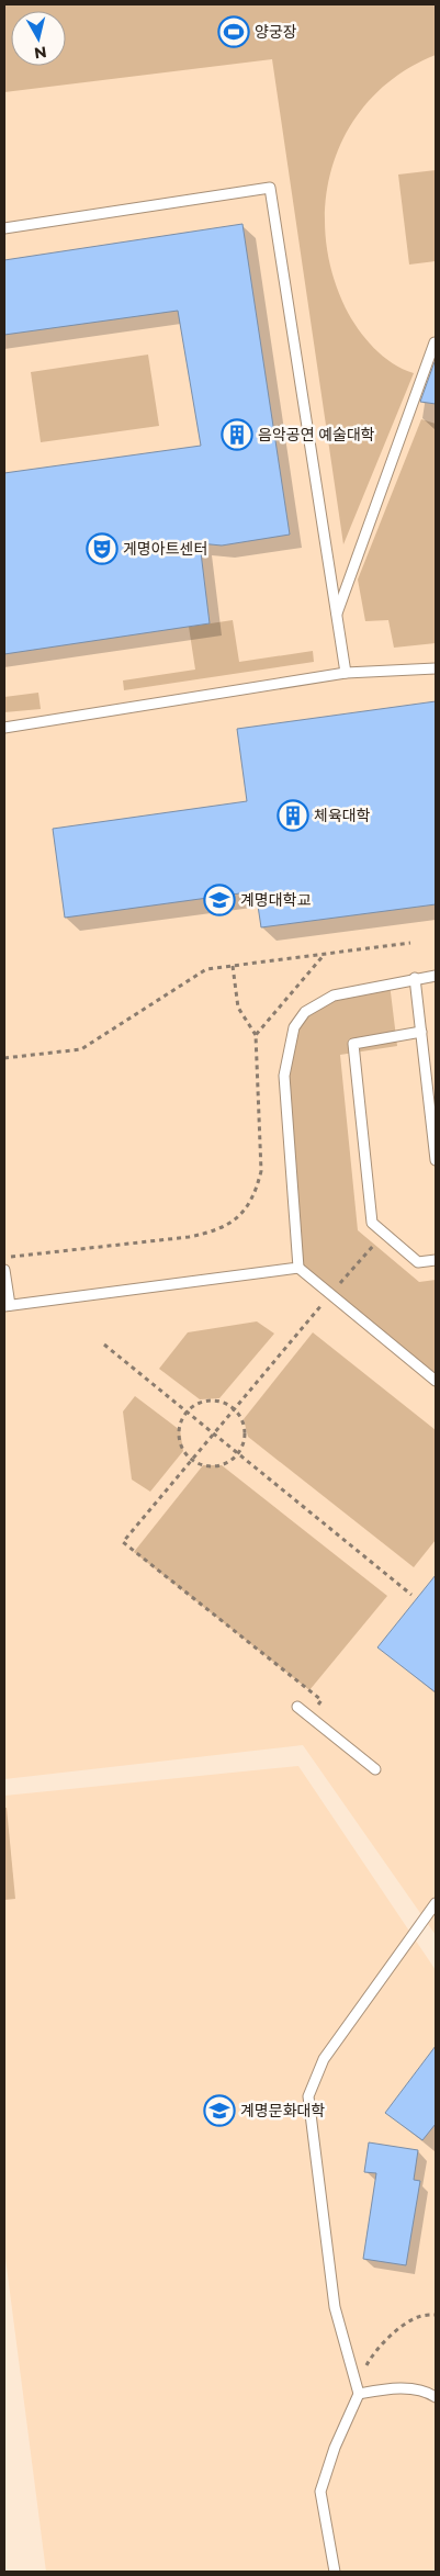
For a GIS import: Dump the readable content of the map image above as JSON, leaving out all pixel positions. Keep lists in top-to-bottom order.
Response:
{
  "places": {
    "sports": ["양궁장"],
    "building": ["음악공연 예술대학", "체육대학"],
    "theatre": ["게명아트센터"],
    "school or university": ["계명대학교", "계명문화대학"]
  },
  "north": "bottom"
}
